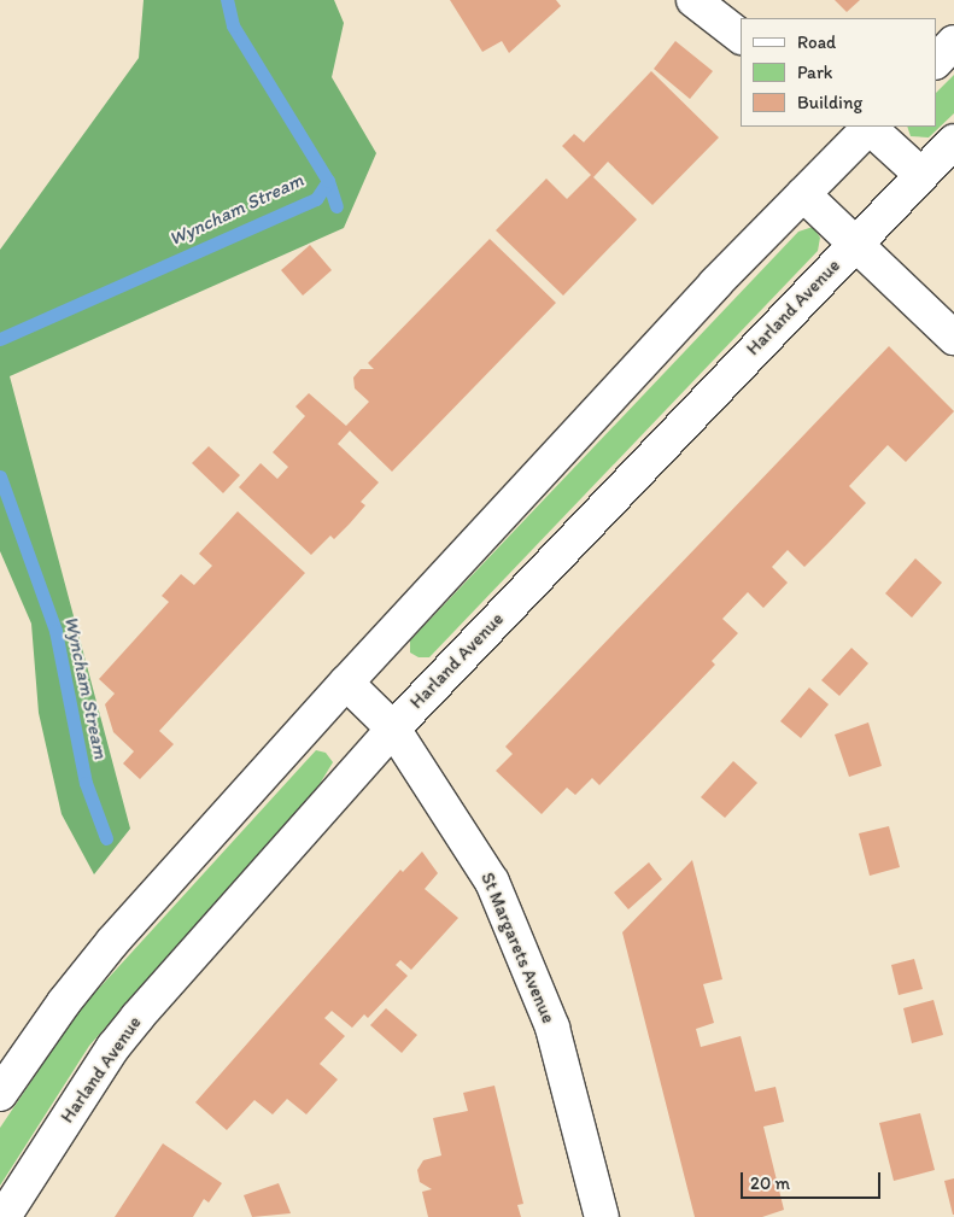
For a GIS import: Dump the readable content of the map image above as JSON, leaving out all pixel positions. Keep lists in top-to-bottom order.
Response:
{
  "streets": {
    "street": ["Harland Avenue", "St Margarets Avenue"]
  },
  "crossings": [
    ["Harland Avenue", "St Margarets Avenue"]
  ],
  "water": ["Wyncham Stream"],
  "legend": ["Road", "Park", "Building"],
  "scale_bar": "20 m"
}
